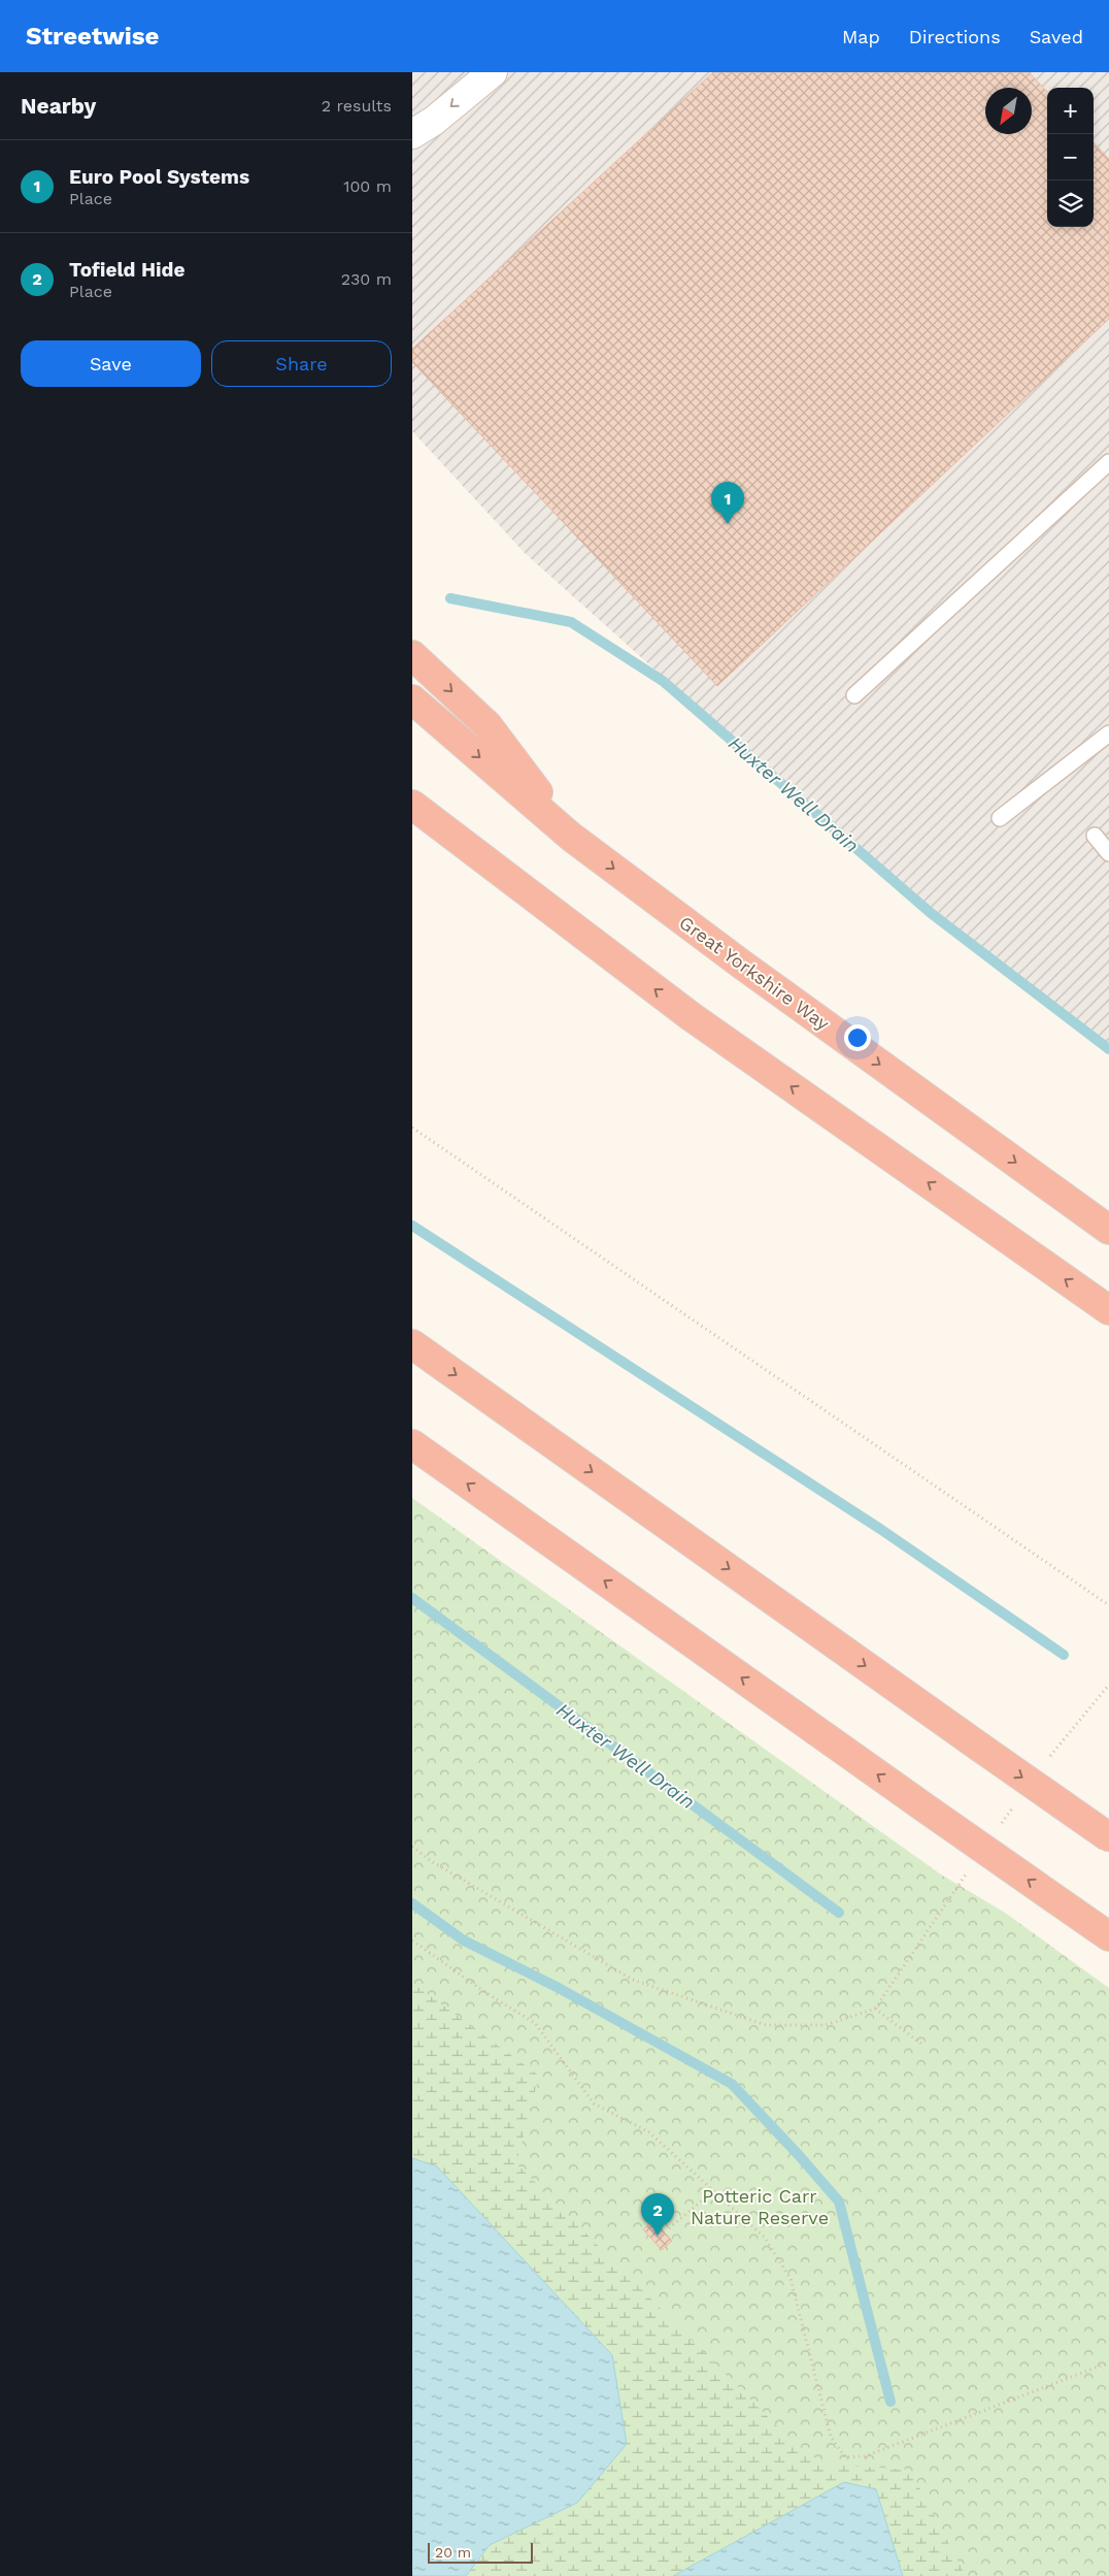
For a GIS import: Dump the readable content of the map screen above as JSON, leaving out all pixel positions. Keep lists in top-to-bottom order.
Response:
{
  "streets": {
    "highway": ["Great Yorkshire Way"]
  },
  "water": ["Huxter Well Drain"],
  "parks": ["Potteric Carr Nature Reserve"],
  "scale_bar": "20 m",
  "north": "bottom left",
  "page": {
    "header": "Streetwise",
    "nav": ["Map", "Directions", "Saved"],
    "heading": ["Nearby", "2 results"],
    "map_buttons": ["+", "−"],
    "list": [
      {
        "mark": "1",
        "name": "Euro Pool Systems",
        "note": "Place",
        "value": "100 m"
      },
      {
        "mark": "2",
        "name": "Tofield Hide",
        "note": "Place",
        "value": "230 m"
      }
    ],
    "buttons": ["Save", "Share"],
    "pins": ["1", "2"],
    "scale": "20 m"
  }
}
